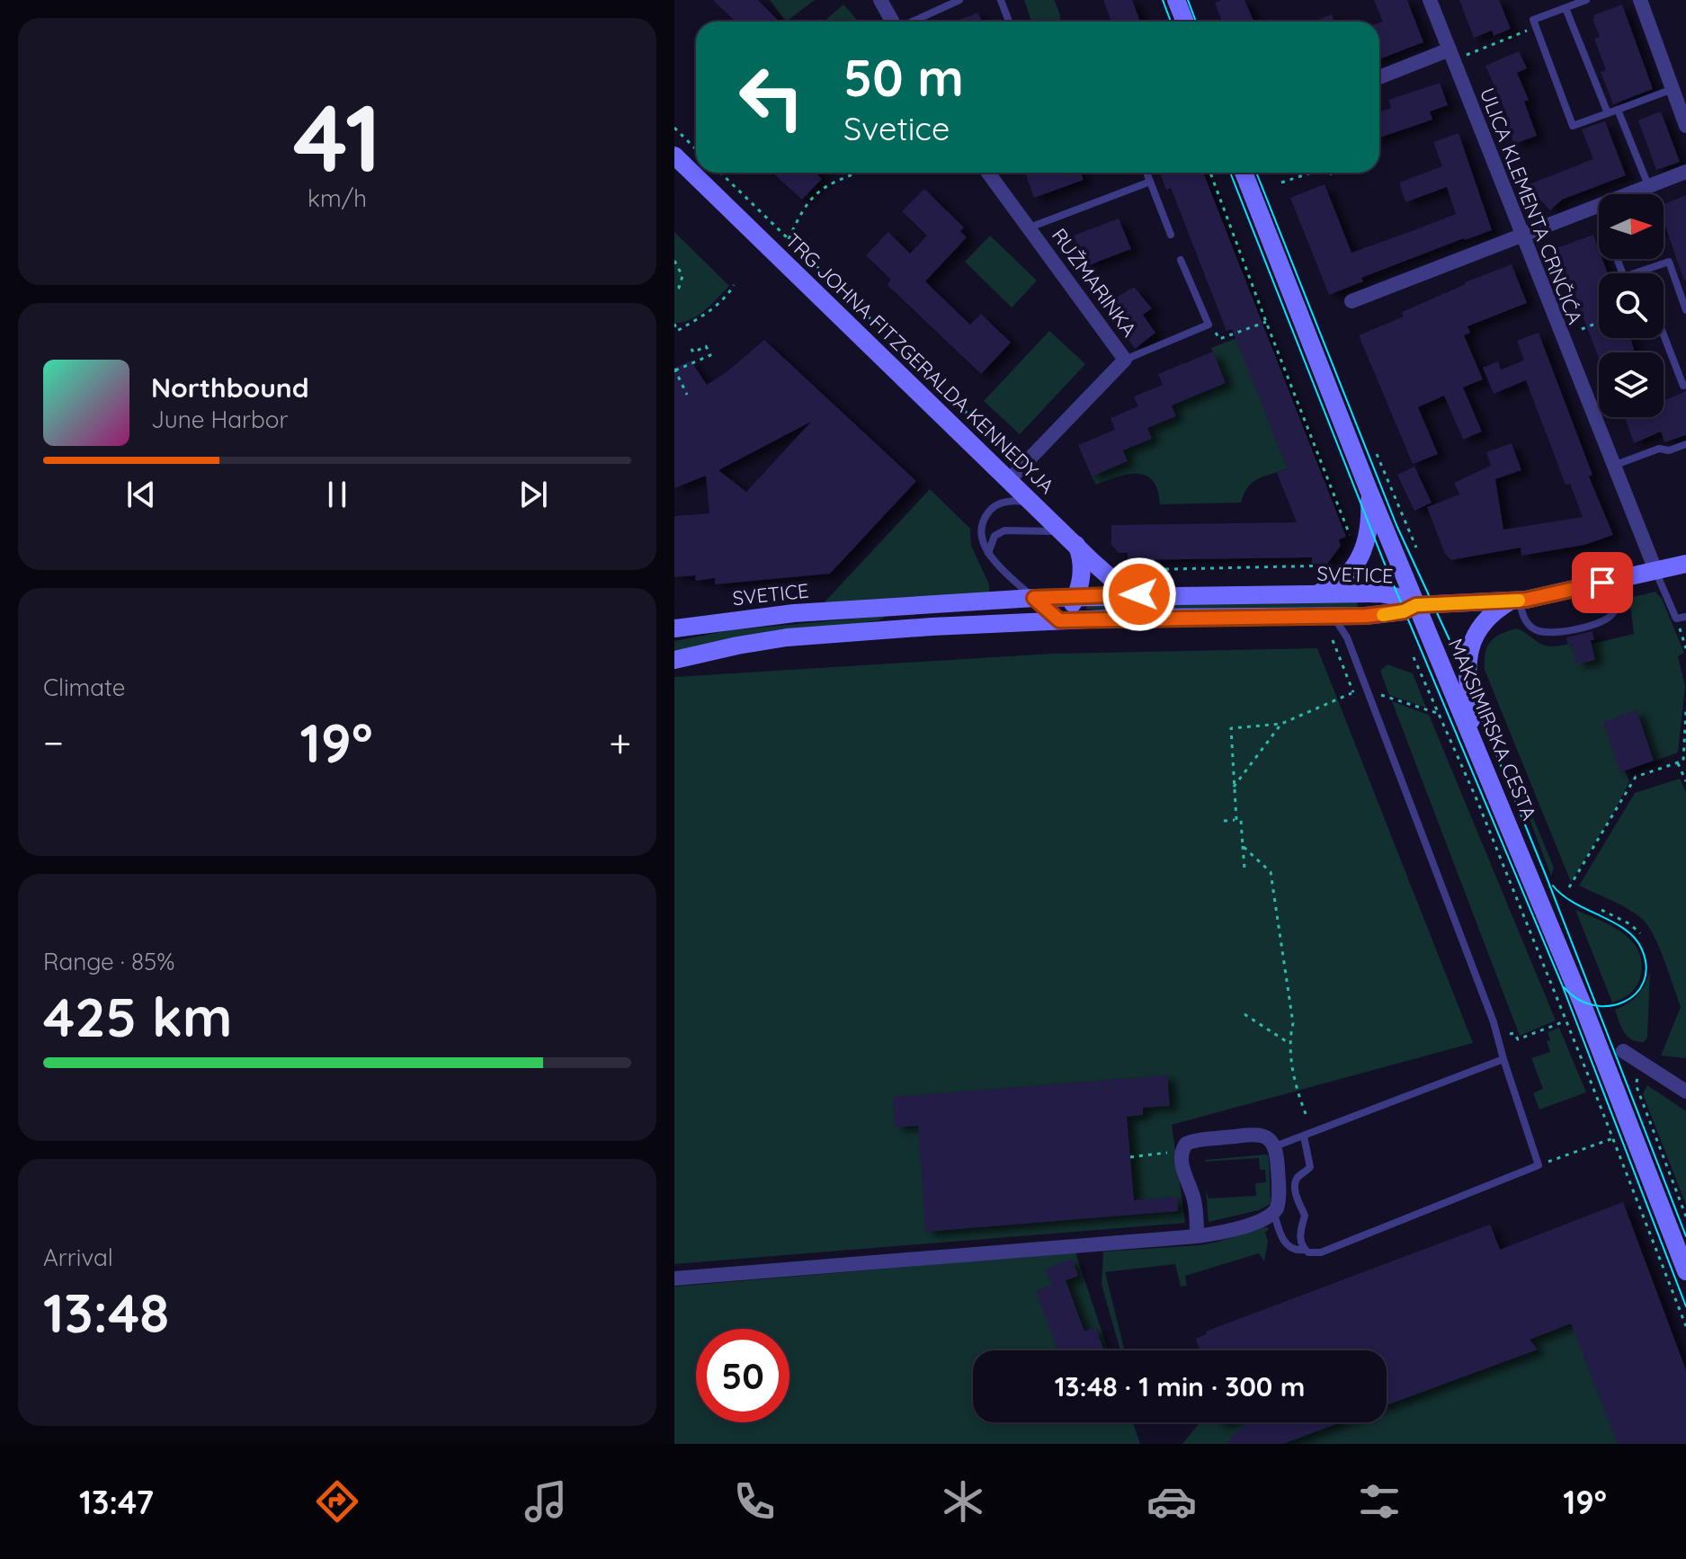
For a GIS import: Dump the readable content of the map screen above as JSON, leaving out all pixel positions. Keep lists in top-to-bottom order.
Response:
{
  "streets": {
    "main road": ["TRG JOHNA FITZGERALDA KENNEDYJA", "SVETICE", "MAKSIMIRSKA CESTA"],
    "street": ["ULICA KLEMENTA CRNČIĆA", "RUŽMARINKA"]
  },
  "crossings": [
    ["RUŽMARINKA", "TRG JOHNA FITZGERALDA KENNEDYJA"],
    ["TRG JOHNA FITZGERALDA KENNEDYJA", "SVETICE"],
    ["SVETICE", "MAKSIMIRSKA CESTA"]
  ],
  "north": "right",
  "page": {
    "tile": [
      ["41", "km/h"],
      "Climate",
      ["Range · 85%", "425 km"],
      ["Arrival", "13:48"]
    ],
    "turn": ["50 m", "Svetice"],
    "song": ["Northbound", "June Harbor"],
    "heat": ["−", "19°", "+"],
    "limit": "50",
    "trip": "13:48 · 1 min · 300 m",
    "tabs": ["13:47", "19°"]
  }
}
